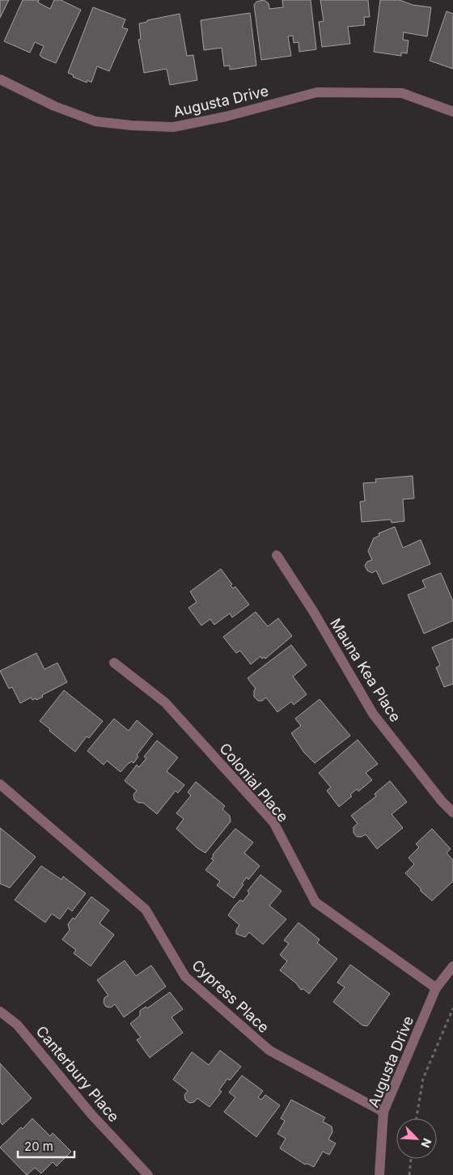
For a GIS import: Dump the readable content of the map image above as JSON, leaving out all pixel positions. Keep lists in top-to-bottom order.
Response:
{
  "streets": {
    "street": [
      "Augusta Drive",
      "Mauna Kea Place",
      "Colonial Place",
      "Cypress Place",
      "Canterbury Place"
    ]
  },
  "crossings": [
    ["Augusta Drive", "Colonial Place"],
    ["Augusta Drive", "Cypress Place"]
  ],
  "scale_bar": "20 m",
  "north": "bottom right"
}
